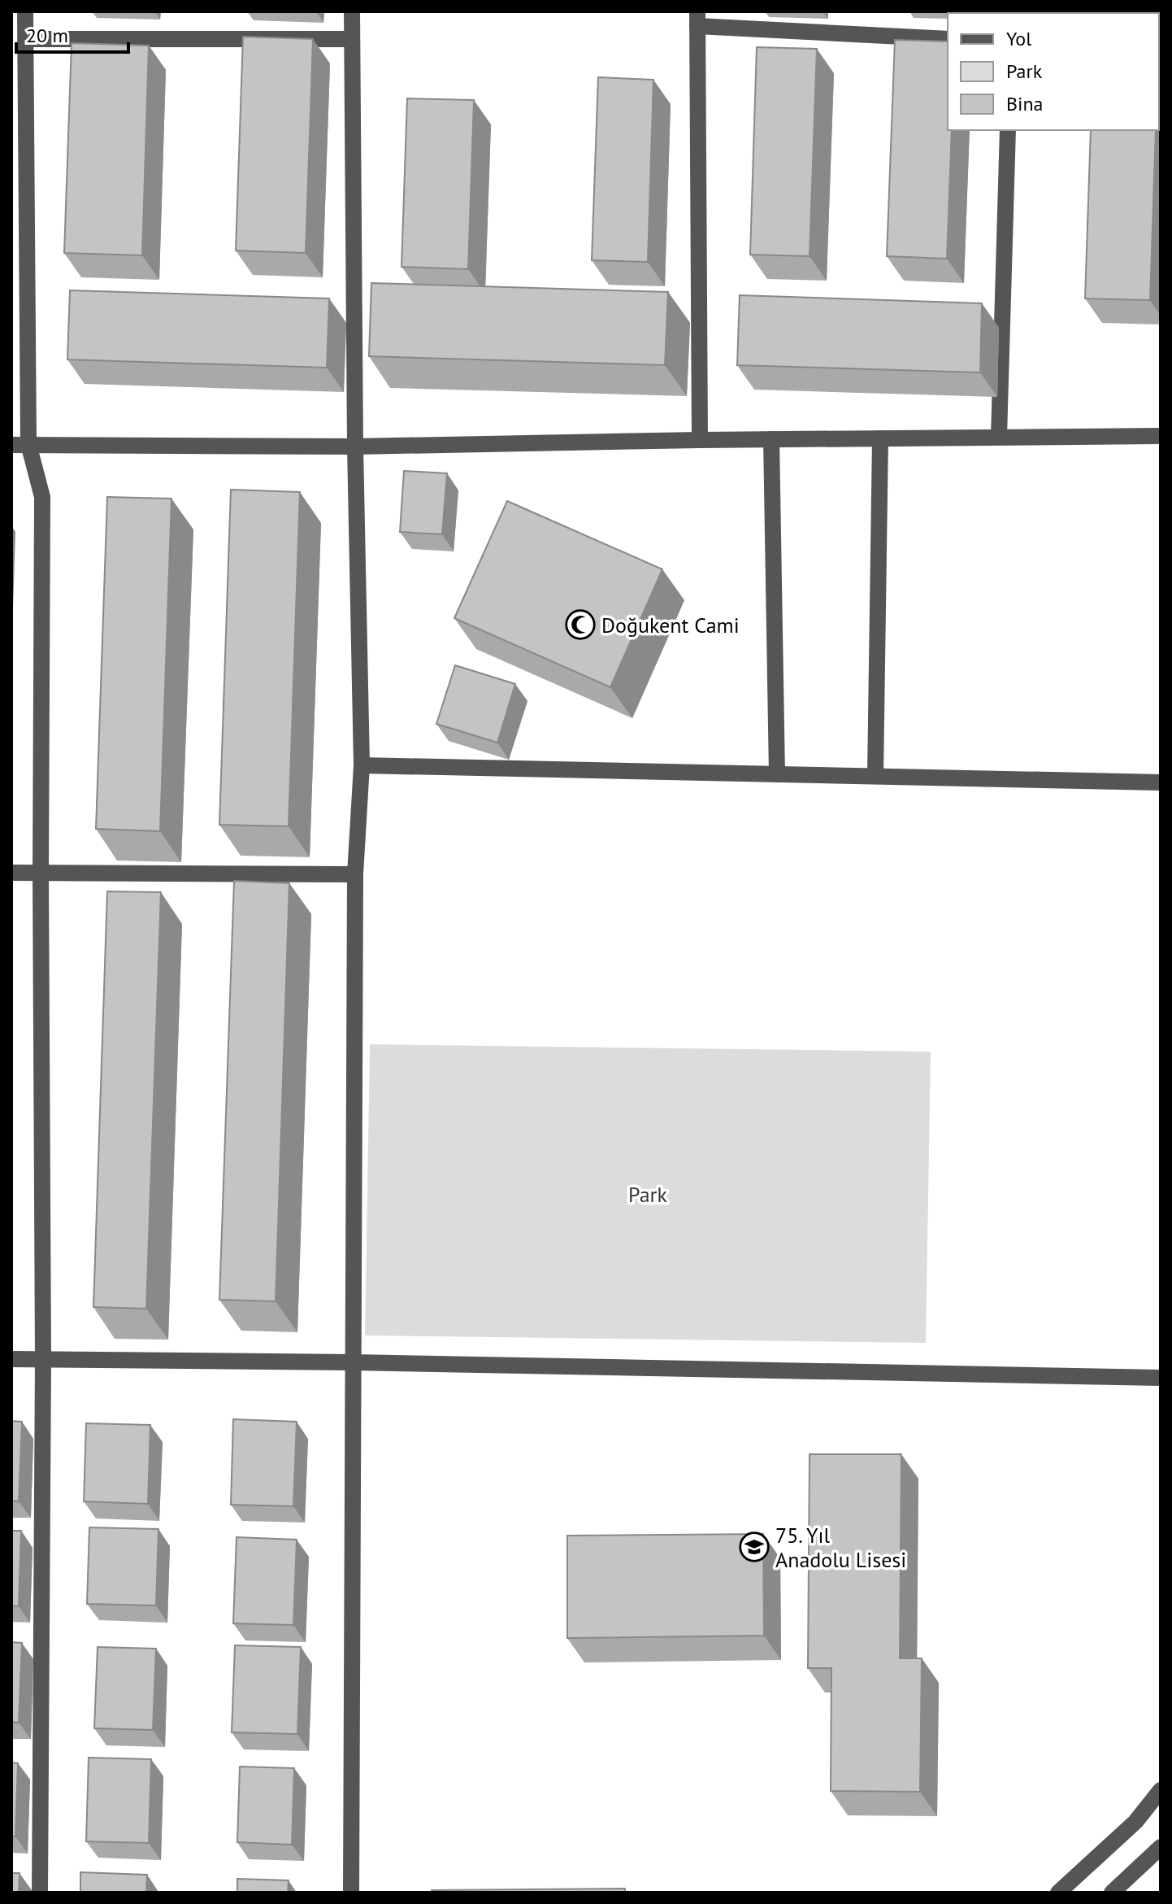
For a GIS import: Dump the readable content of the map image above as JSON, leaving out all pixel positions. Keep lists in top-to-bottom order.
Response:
{
  "parks": ["Park"],
  "places": {
    "mosque": ["Doğukent Cami"],
    "school or university": ["75. Yıl Anadolu Lisesi"]
  },
  "legend": ["Yol", "Park", "Bina"],
  "scale_bar": "20 m"
}
